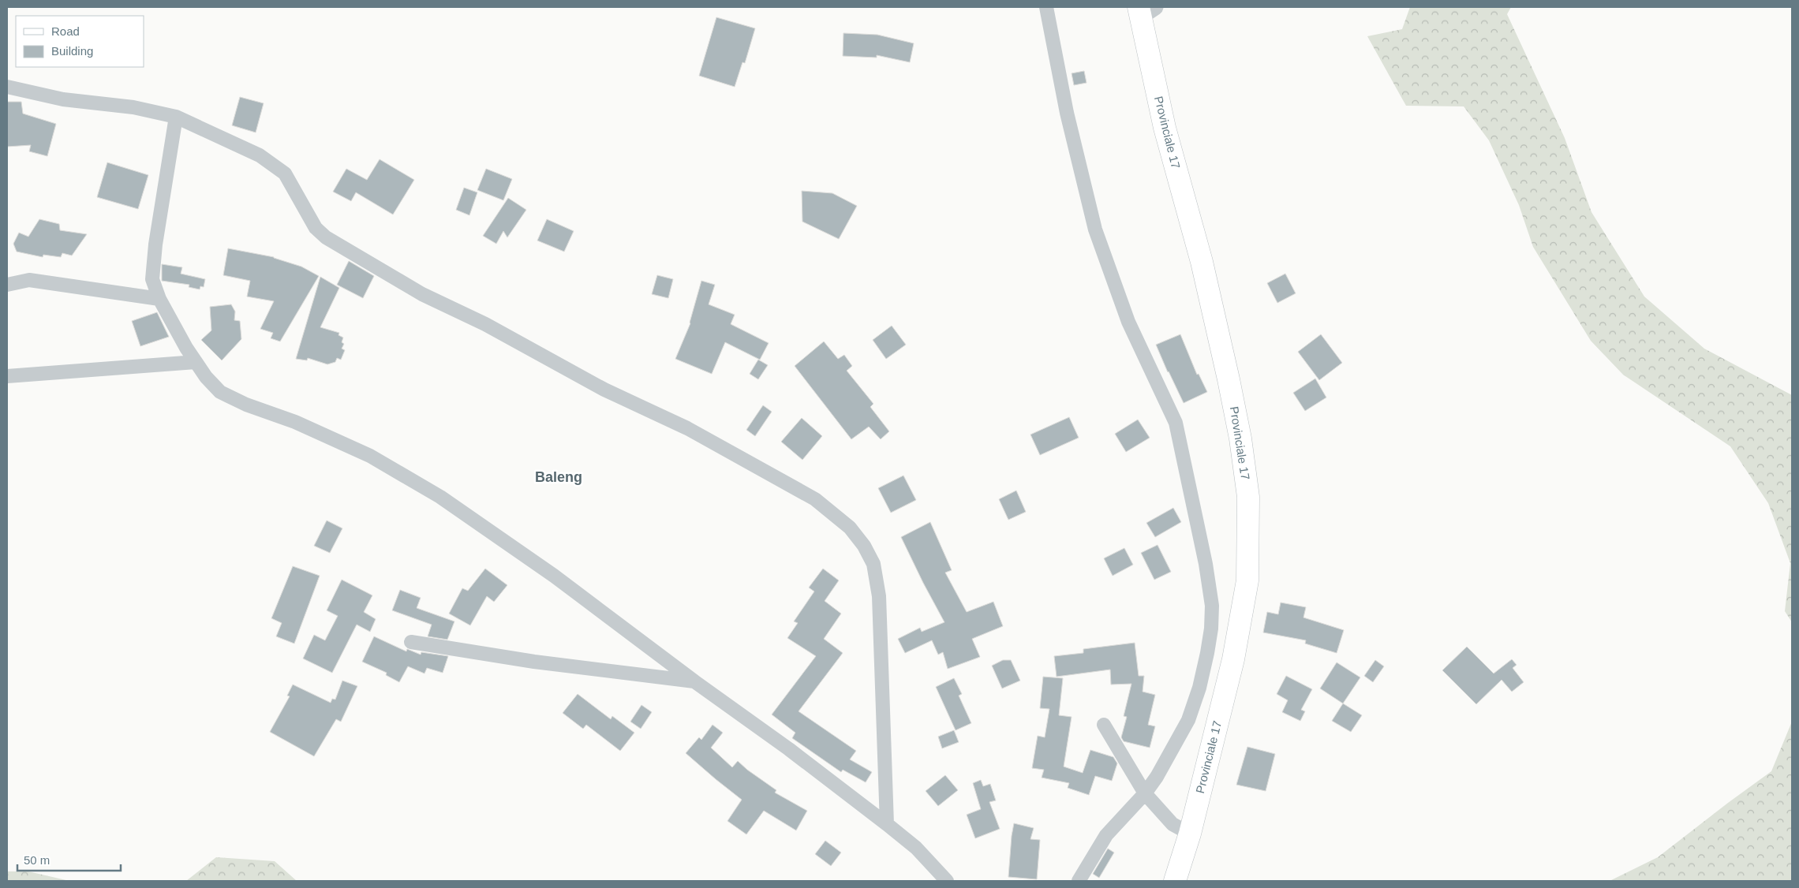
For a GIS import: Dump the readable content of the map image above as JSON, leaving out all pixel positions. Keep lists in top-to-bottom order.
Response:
{
  "streets": {
    "main road": ["Provinciale 17"]
  },
  "districts": ["Baleng"],
  "legend": ["Road", "Building"],
  "scale_bar": "50 m"
}
